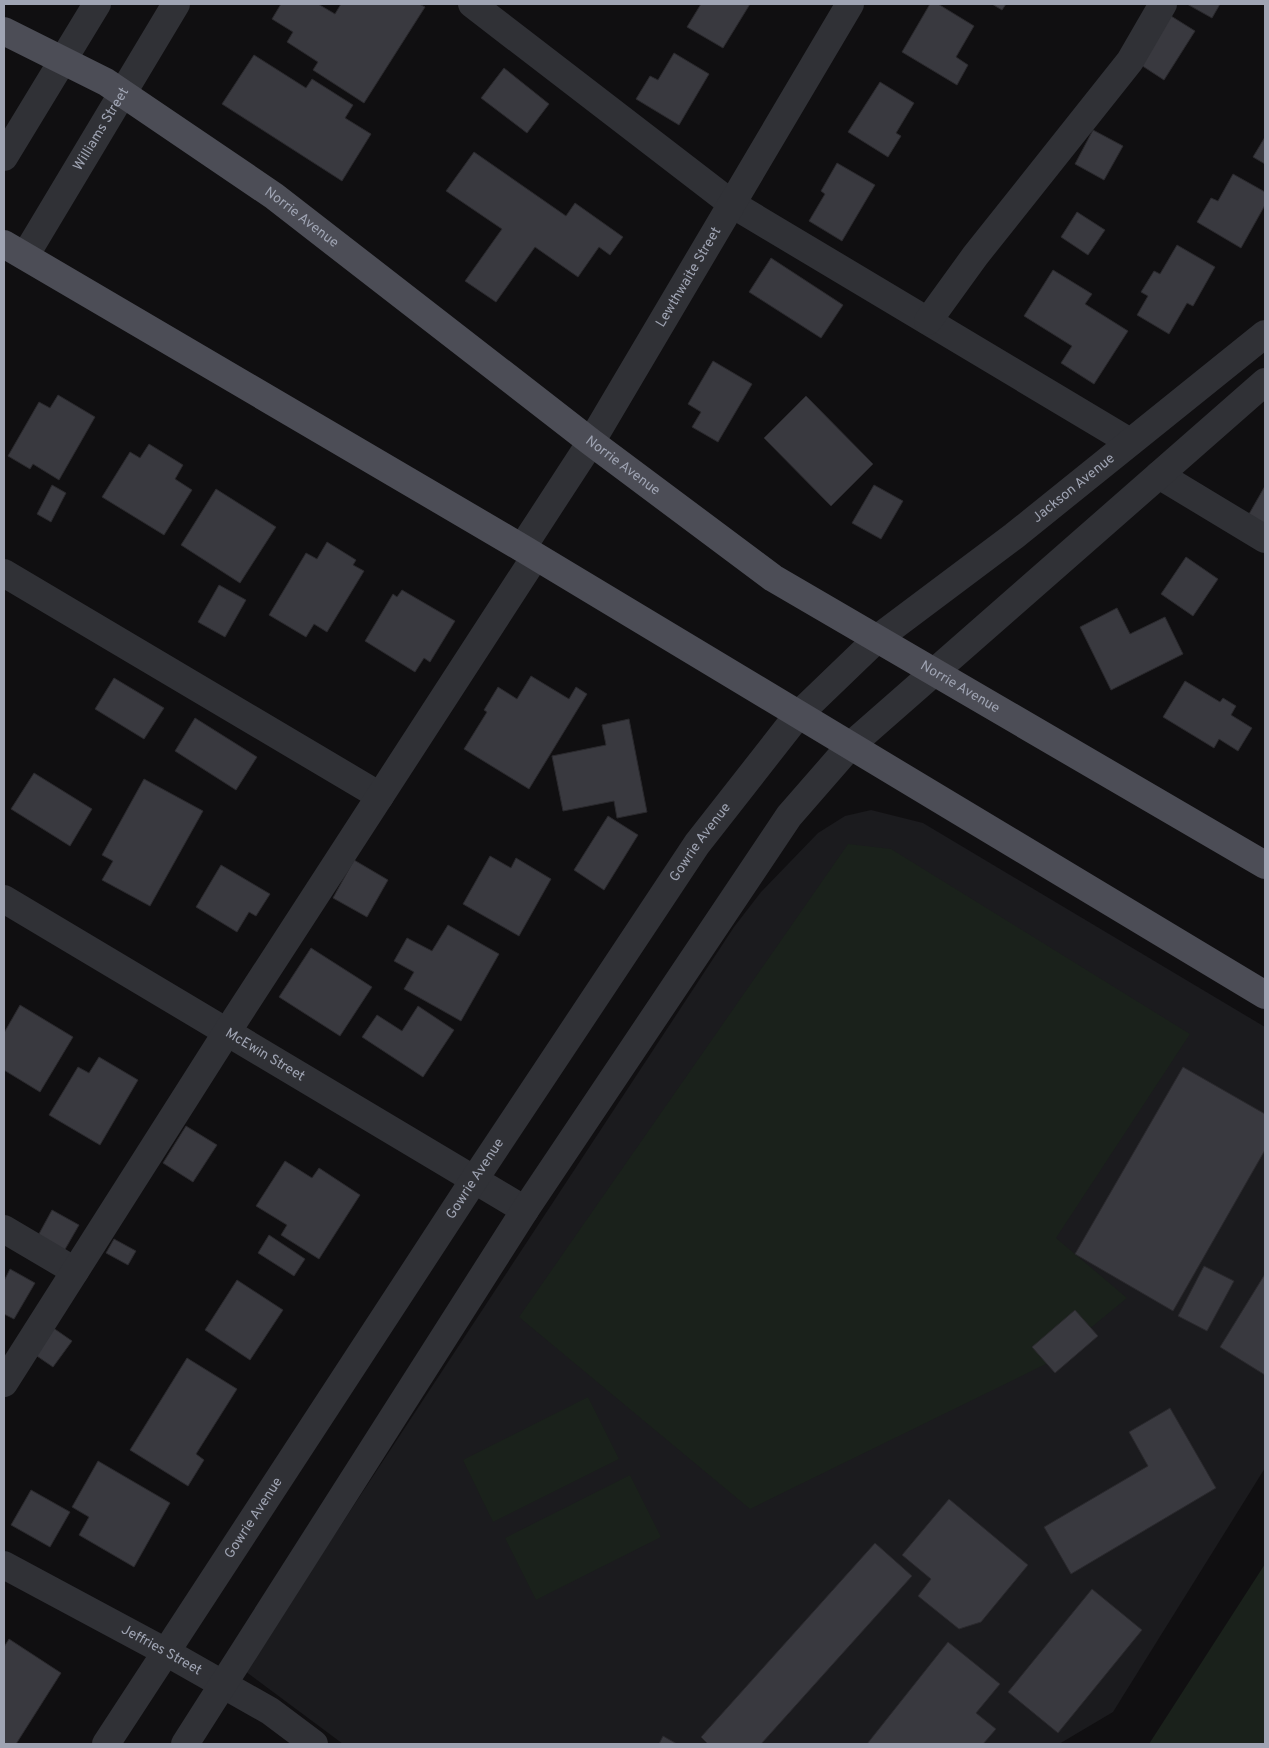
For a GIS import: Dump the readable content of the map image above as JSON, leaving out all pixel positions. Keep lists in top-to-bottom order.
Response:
{
  "streets": {
    "main road": ["Norrie Avenue"],
    "street": [
      "Williams Street",
      "Lewthwaite Street",
      "Jackson Avenue",
      "Gowrie Avenue",
      "McEwin Street",
      "Jeffries Street"
    ]
  },
  "crossings": [
    ["Williams Street", "Norrie Avenue"],
    ["Norrie Avenue", "Lewthwaite Street"],
    ["Norrie Avenue", "Jackson Avenue"],
    ["Norrie Avenue", "Gowrie Avenue"],
    ["Lewthwaite Street", "McEwin Street"],
    ["Jackson Avenue", "Gowrie Avenue"],
    ["Gowrie Avenue", "McEwin Street"],
    ["Gowrie Avenue", "Jeffries Street"]
  ]
}
